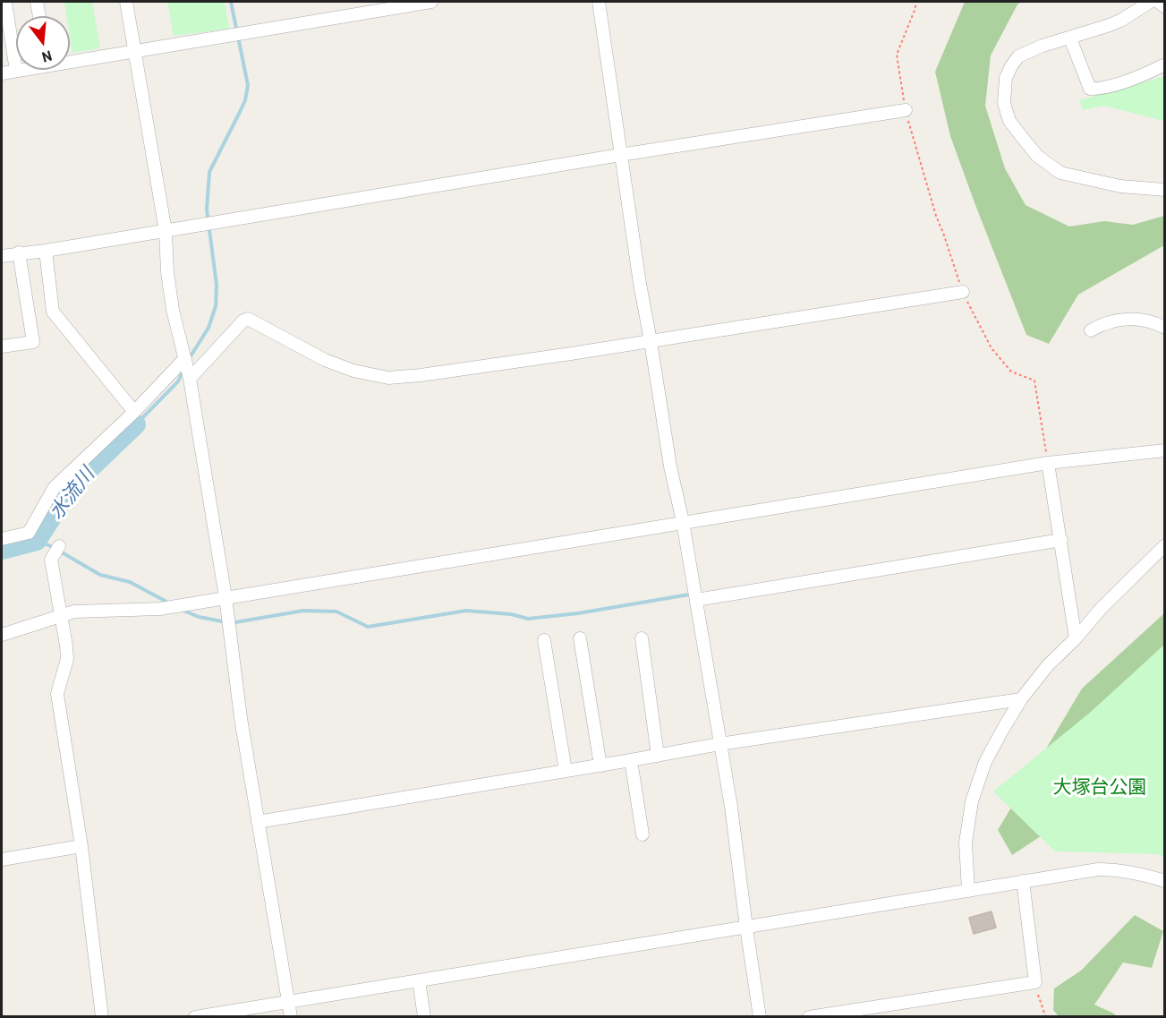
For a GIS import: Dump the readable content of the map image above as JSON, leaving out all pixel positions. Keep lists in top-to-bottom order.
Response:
{
  "water": ["水流川"],
  "parks": ["大塚台公園"],
  "north": "bottom"
}
